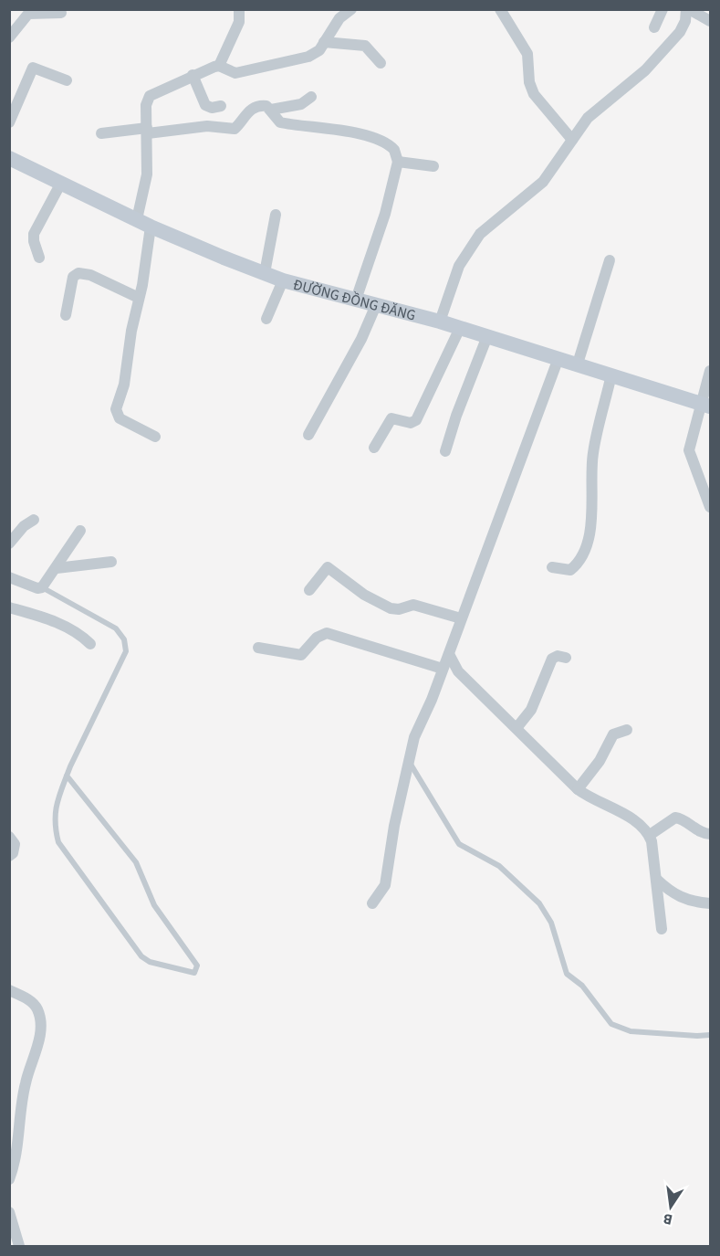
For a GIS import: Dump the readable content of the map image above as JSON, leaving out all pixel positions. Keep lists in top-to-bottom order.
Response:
{
  "streets": {
    "main road": ["ĐƯỜNG ĐỒNG ĐĂNG"]
  },
  "north": "bottom"
}
